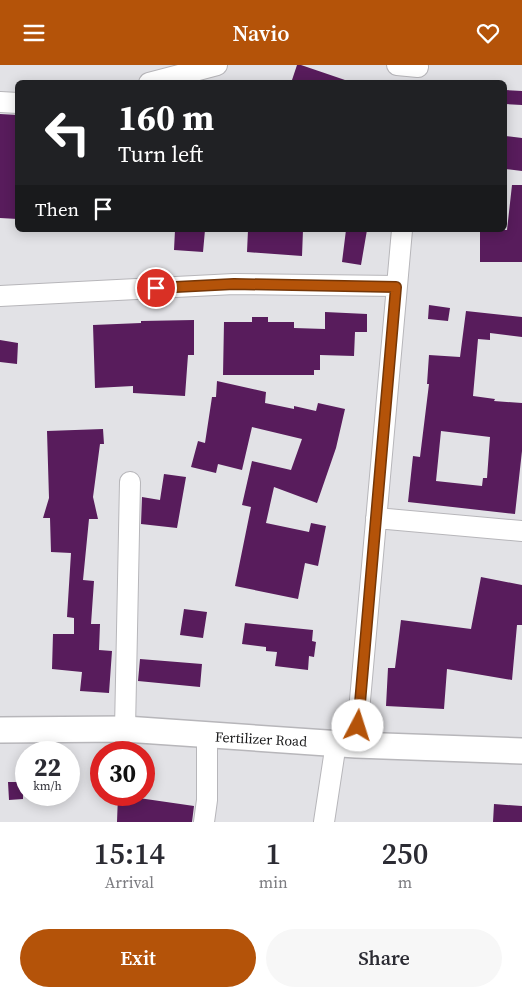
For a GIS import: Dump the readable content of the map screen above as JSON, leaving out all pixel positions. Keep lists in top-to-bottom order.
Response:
{
  "streets": {
    "street": ["Fertilizer Road"]
  },
  "page": {
    "header": "Navio",
    "turn": ["160 m", "Turn left"],
    "then": "Then",
    "speed": "22 km/h",
    "limit": "30",
    "eta": [
      "15:14",
      "Arrival",
      "1",
      "min",
      "250",
      "m"
    ],
    "buttons": ["Exit", "Share"]
  }
}
